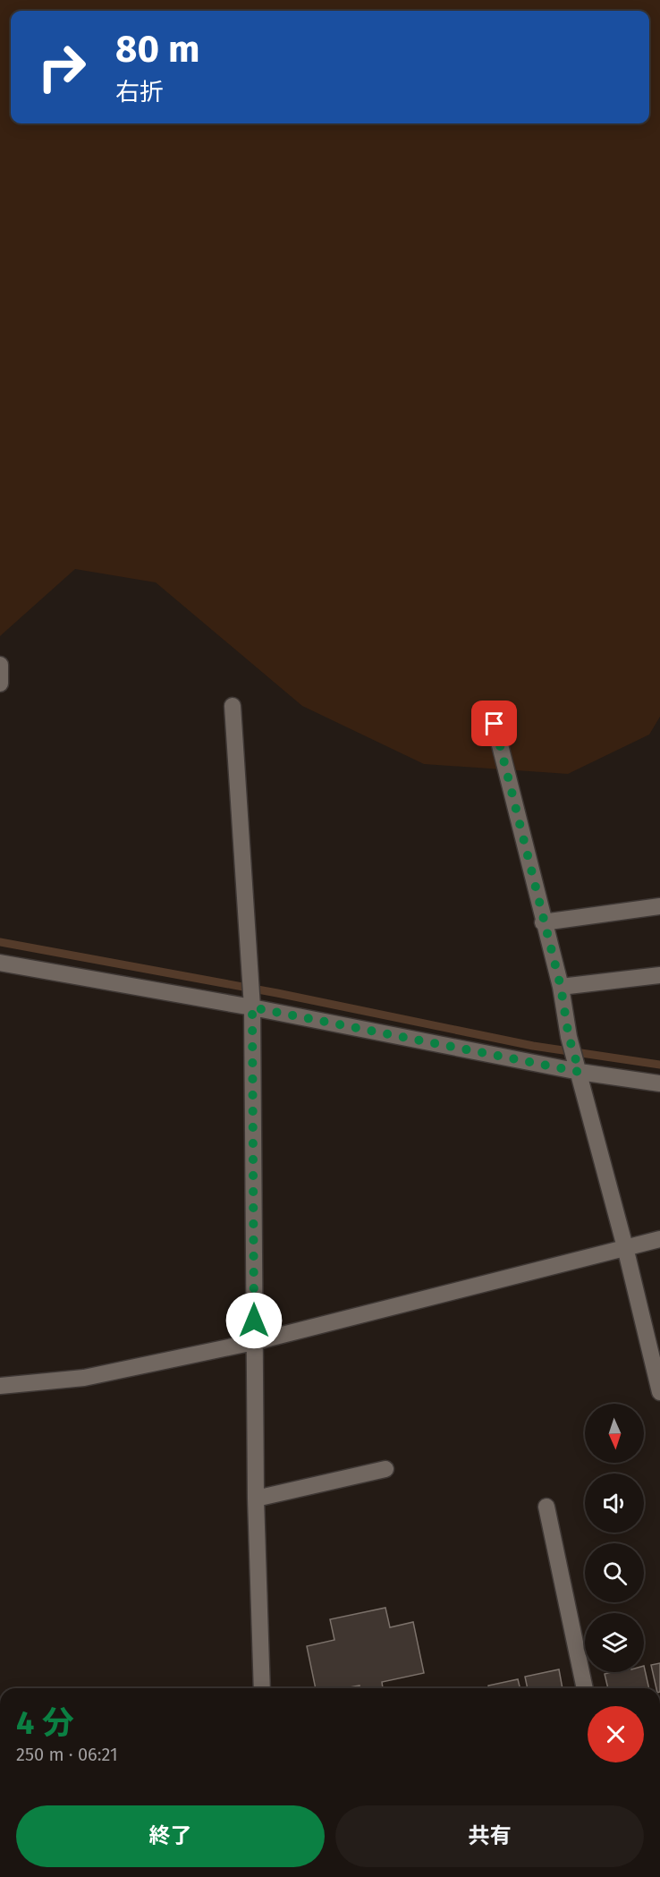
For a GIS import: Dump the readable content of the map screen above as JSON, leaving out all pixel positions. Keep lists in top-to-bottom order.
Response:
{
  "north": "bottom",
  "page": {
    "turn": ["80 m", "右折"],
    "heading": ["4 分", "250 m · 06:21"],
    "buttons": ["終了", "共有"]
  }
}
